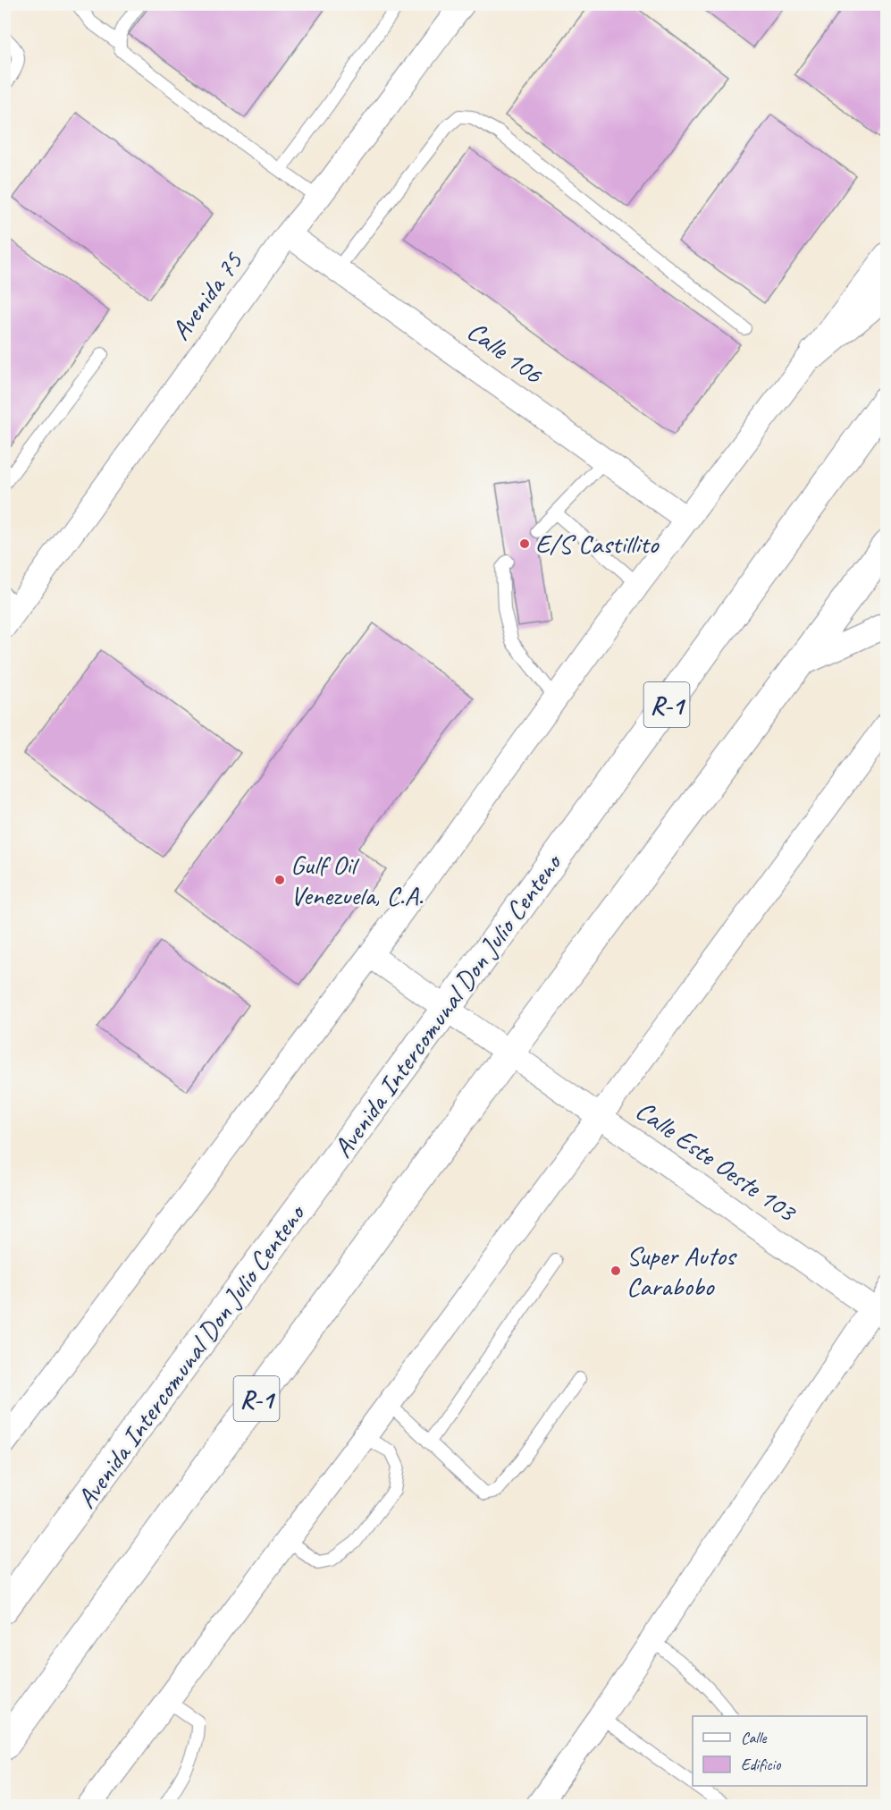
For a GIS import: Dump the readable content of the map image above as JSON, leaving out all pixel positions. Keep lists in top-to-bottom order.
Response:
{
  "streets": {
    "main road": ["R-1", "Avenida Intercomunal Don Julio Centeno"],
    "street": ["Avenida 75", "Calle 106", "Calle Este Oeste 103"]
  },
  "crossings": [
    ["Avenida 75", "Calle 106"],
    ["R-1", "Calle Este Oeste 103"],
    ["Avenida Intercomunal Don Julio Centeno", "Calle Este Oeste 103"]
  ],
  "places": ["E/S Castillito", "Gulf Oil Venezuela, C.A.", "Super Autos Carabobo"],
  "legend": ["Calle", "Edificio"]
}
